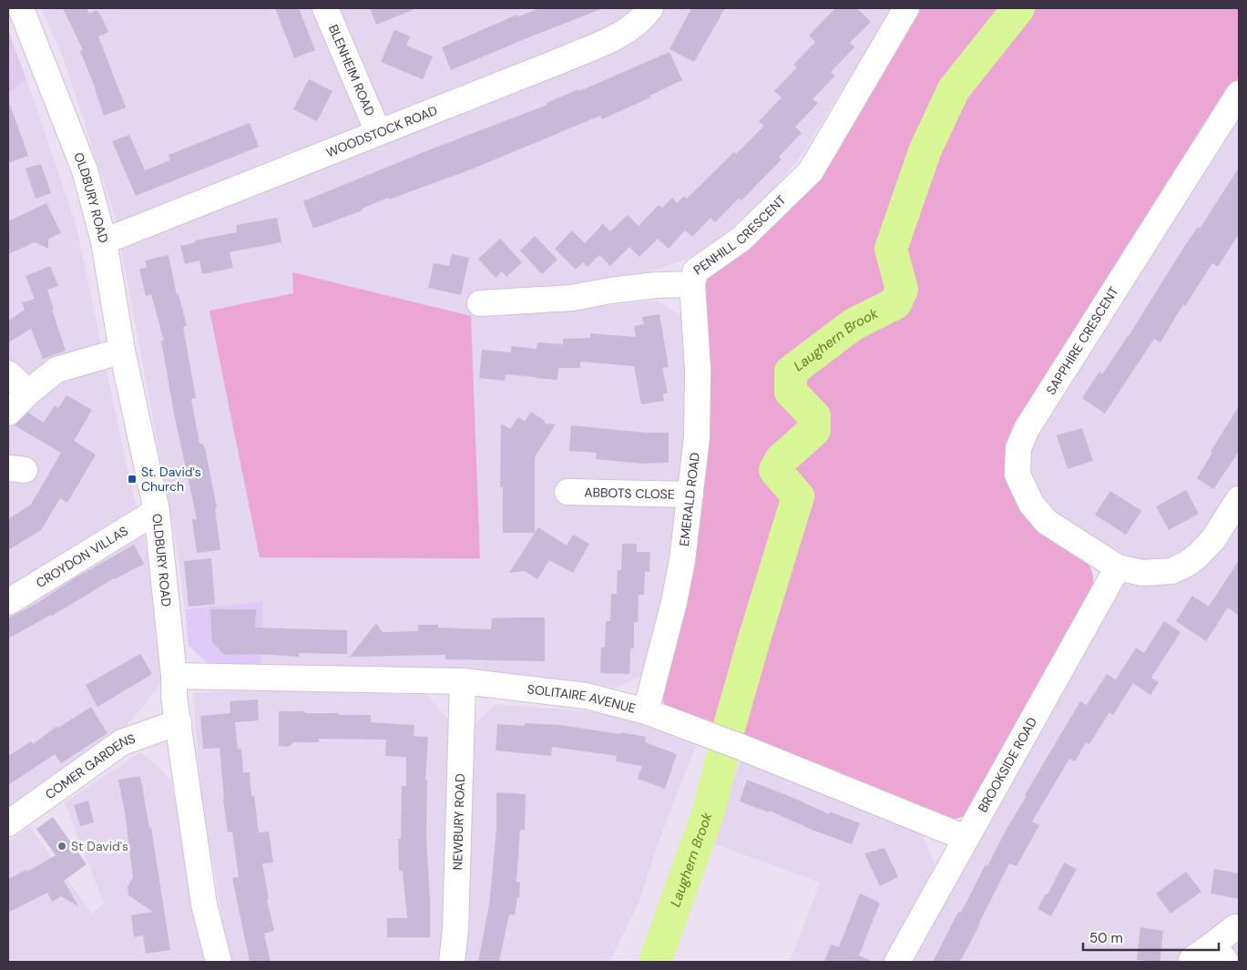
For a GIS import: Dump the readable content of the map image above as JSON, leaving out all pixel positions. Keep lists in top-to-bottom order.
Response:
{
  "streets": {
    "street": [
      "BLENHEIM ROAD",
      "WOODSTOCK ROAD",
      "OLDBURY ROAD",
      "PENHILL CRESCENT",
      "SAPPHIRE CRESCENT",
      "ABBOTS CLOSE",
      "EMERALD ROAD",
      "CROYDON VILLAS",
      "SOLITAIRE AVENUE",
      "BROOKSIDE ROAD",
      "COMER GARDENS",
      "NEWBURY ROAD"
    ]
  },
  "crossings": [
    ["BLENHEIM ROAD", "WOODSTOCK ROAD"],
    ["WOODSTOCK ROAD", "OLDBURY ROAD"],
    ["OLDBURY ROAD", "CROYDON VILLAS"],
    ["OLDBURY ROAD", "SOLITAIRE AVENUE"],
    ["OLDBURY ROAD", "COMER GARDENS"],
    ["PENHILL CRESCENT", "EMERALD ROAD"],
    ["SAPPHIRE CRESCENT", "BROOKSIDE ROAD"],
    ["ABBOTS CLOSE", "EMERALD ROAD"],
    ["EMERALD ROAD", "SOLITAIRE AVENUE"],
    ["SOLITAIRE AVENUE", "BROOKSIDE ROAD"],
    ["SOLITAIRE AVENUE", "NEWBURY ROAD"]
  ],
  "water": ["Laughern Brook"],
  "places": {
    "transit": ["St. David's Church"],
    "other": ["St David's"]
  },
  "scale_bar": "50 m"
}
